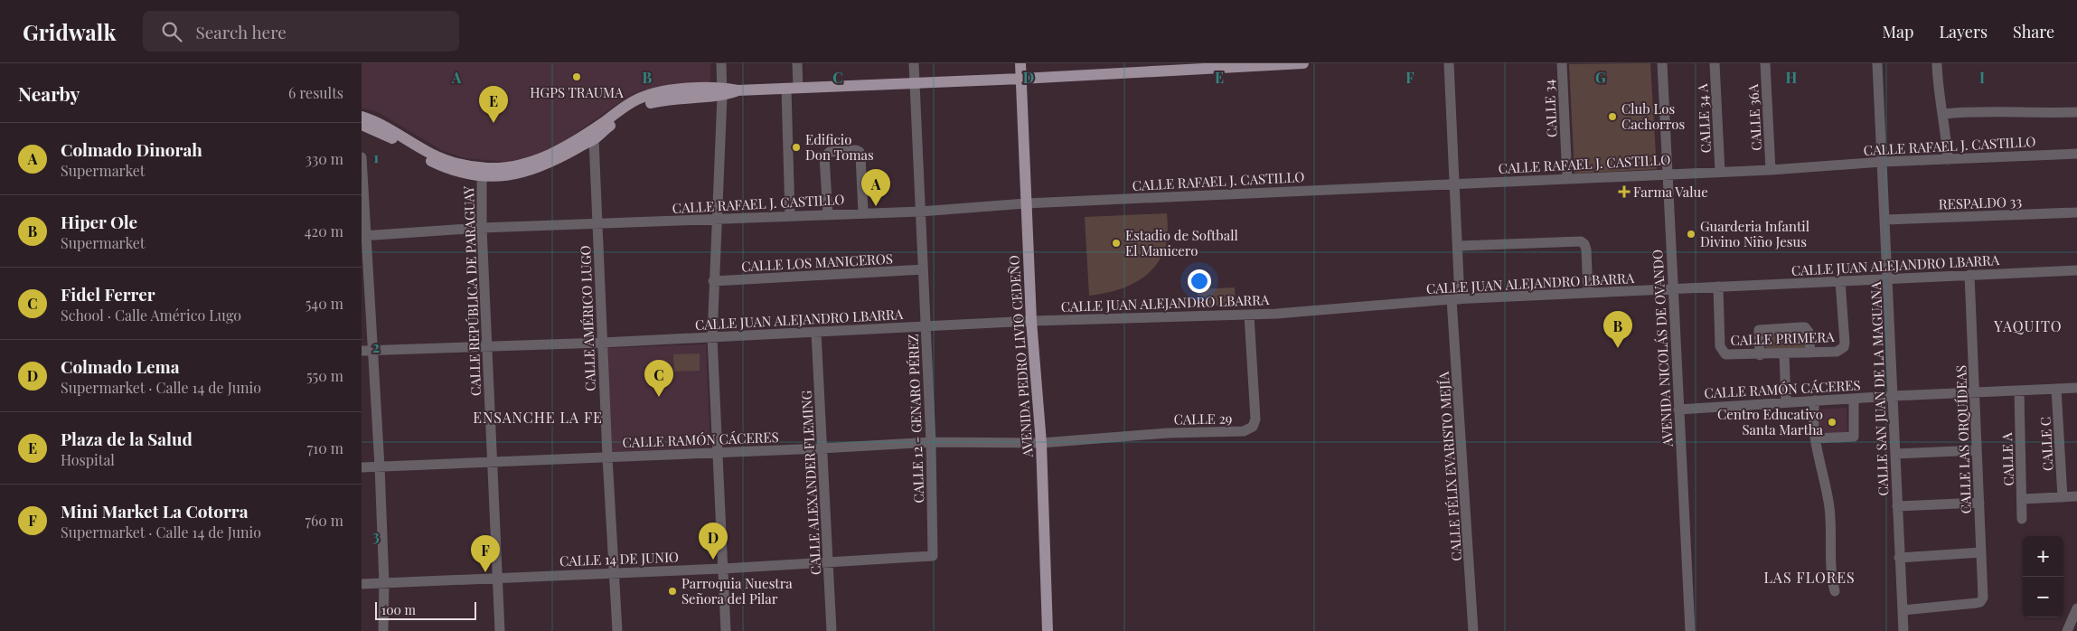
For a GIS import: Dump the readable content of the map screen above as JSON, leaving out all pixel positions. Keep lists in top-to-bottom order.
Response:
{
  "streets": {
    "main road": ["AVENIDA PEDRO LIVIO CEDEÑO"],
    "street": [
      "CALLE 34",
      "CALLE 36A",
      "CALLE 34 A",
      "CALLE RAFAEL J. CASTILLO",
      "RESPALDO 33",
      "CALLE LOS MANICEROS",
      "CALLE JUAN ALEJANDRO LBARRA",
      "CALLE REPÚBLICA DE PARAGUAY",
      "CALLE AMÉRICO LUGO",
      "CALLE PRIMERA",
      "AVENIDA NICOLÁS DE OVANDO",
      "CALLE RAMÓN CÁCERES",
      "CALLE SAN JUAN DE LA MAGUANA",
      "CALLE 12 - GENARO PÉREZ",
      "CALLE 29",
      "CALLE LAS ORQUÍDEAS",
      "CALLE C",
      "CALLE A",
      "CALLE FÉLIX EVARISTO MEJÍA",
      "CALLE ALEXANDER FLEMING",
      "CALLE 14 DE JUNIO"
    ]
  },
  "crossings": [
    ["CALLE 34", "CALLE RAFAEL J. CASTILLO"],
    ["CALLE 36A", "CALLE RAFAEL J. CASTILLO"],
    ["CALLE 34 A", "CALLE RAFAEL J. CASTILLO"],
    ["CALLE RAFAEL J. CASTILLO", "CALLE REPÚBLICA DE PARAGUAY"],
    ["CALLE RAFAEL J. CASTILLO", "CALLE AMÉRICO LUGO"],
    ["CALLE RAFAEL J. CASTILLO", "AVENIDA NICOLÁS DE OVANDO"],
    ["CALLE RAFAEL J. CASTILLO", "AVENIDA PEDRO LIVIO CEDEÑO"],
    ["CALLE RAFAEL J. CASTILLO", "CALLE SAN JUAN DE LA MAGUANA"],
    ["CALLE RAFAEL J. CASTILLO", "CALLE 12 - GENARO PÉREZ"],
    ["CALLE RAFAEL J. CASTILLO", "CALLE FÉLIX EVARISTO MEJÍA"],
    ["RESPALDO 33", "CALLE SAN JUAN DE LA MAGUANA"],
    ["CALLE LOS MANICEROS", "CALLE 12 - GENARO PÉREZ"],
    ["CALLE JUAN ALEJANDRO LBARRA", "CALLE REPÚBLICA DE PARAGUAY"],
    ["CALLE JUAN ALEJANDRO LBARRA", "CALLE AMÉRICO LUGO"],
    ["CALLE JUAN ALEJANDRO LBARRA", "CALLE PRIMERA"],
    ["CALLE JUAN ALEJANDRO LBARRA", "AVENIDA NICOLÁS DE OVANDO"],
    ["CALLE JUAN ALEJANDRO LBARRA", "AVENIDA PEDRO LIVIO CEDEÑO"],
    ["CALLE JUAN ALEJANDRO LBARRA", "CALLE SAN JUAN DE LA MAGUANA"],
    ["CALLE JUAN ALEJANDRO LBARRA", "CALLE 12 - GENARO PÉREZ"],
    ["CALLE JUAN ALEJANDRO LBARRA", "CALLE 29"],
    ["CALLE JUAN ALEJANDRO LBARRA", "CALLE LAS ORQUÍDEAS"],
    ["CALLE JUAN ALEJANDRO LBARRA", "CALLE FÉLIX EVARISTO MEJÍA"],
    ["CALLE JUAN ALEJANDRO LBARRA", "CALLE ALEXANDER FLEMING"],
    ["CALLE REPÚBLICA DE PARAGUAY", "CALLE RAMÓN CÁCERES"],
    ["CALLE REPÚBLICA DE PARAGUAY", "CALLE 14 DE JUNIO"],
    ["CALLE AMÉRICO LUGO", "CALLE RAMÓN CÁCERES"],
    ["CALLE AMÉRICO LUGO", "CALLE 14 DE JUNIO"],
    ["AVENIDA NICOLÁS DE OVANDO", "CALLE RAMÓN CÁCERES"],
    ["AVENIDA PEDRO LIVIO CEDEÑO", "CALLE RAMÓN CÁCERES"],
    ["AVENIDA PEDRO LIVIO CEDEÑO", "CALLE 29"],
    ["CALLE RAMÓN CÁCERES", "CALLE SAN JUAN DE LA MAGUANA"],
    ["CALLE RAMÓN CÁCERES", "CALLE 12 - GENARO PÉREZ"],
    ["CALLE RAMÓN CÁCERES", "CALLE 29"],
    ["CALLE RAMÓN CÁCERES", "CALLE LAS ORQUÍDEAS"],
    ["CALLE RAMÓN CÁCERES", "CALLE C"],
    ["CALLE RAMÓN CÁCERES", "CALLE A"],
    ["CALLE RAMÓN CÁCERES", "CALLE ALEXANDER FLEMING"],
    ["CALLE SAN JUAN DE LA MAGUANA", "CALLE LAS ORQUÍDEAS"],
    ["CALLE 12 - GENARO PÉREZ", "CALLE 14 DE JUNIO"],
    ["CALLE C", "CALLE A"],
    ["CALLE ALEXANDER FLEMING", "CALLE 14 DE JUNIO"]
  ],
  "districts": ["YAQUITO", "ENSANCHE LA FE", "LAS FLORES"],
  "places": {
    "other": [
      "HGPS TRAUMA",
      "Club Los Cachorros",
      "Edificio Don Tomas",
      "Guarderia Infantil Divino Niño Jesus",
      "Estadio de Softball El Manicero",
      "Centro Educativo Santa Martha",
      "Parroquia Nuestra Señora del Pilar"
    ],
    "health": ["Farma Value"]
  },
  "scale_bar": "100 m",
  "page": {
    "header": "Gridwalk",
    "search": "Search here",
    "nav": ["Map", "Layers", "Share"],
    "heading": ["Nearby", "6 results"],
    "pins": [
      "E",
      "A",
      "B",
      "C",
      "D",
      "F"
    ],
    "list": [
      {
        "mark": "A",
        "name": "Colmado Dinorah",
        "note": "Supermarket",
        "value": "330 m"
      },
      {
        "mark": "B",
        "name": "Hiper Ole",
        "note": "Supermarket",
        "value": "420 m"
      },
      {
        "mark": "C",
        "name": "Fidel Ferrer",
        "note": "School · Calle Américo Lugo",
        "value": "540 m"
      },
      {
        "mark": "D",
        "name": "Colmado Lema",
        "note": "Supermarket · Calle 14 de Junio",
        "value": "550 m"
      },
      {
        "mark": "E",
        "name": "Plaza de la Salud",
        "note": "Hospital",
        "value": "710 m"
      },
      {
        "mark": "F",
        "name": "Mini Market La Cotorra",
        "note": "Supermarket · Calle 14 de Junio",
        "value": "760 m"
      }
    ],
    "map_buttons": ["+", "−"],
    "scale": "100 m"
  },
  "grid": {
    "columns": [
      "A",
      "B",
      "C",
      "D",
      "E",
      "F",
      "G",
      "H",
      "I"
    ],
    "rows": ["1", "2", "3"]
  }
}
